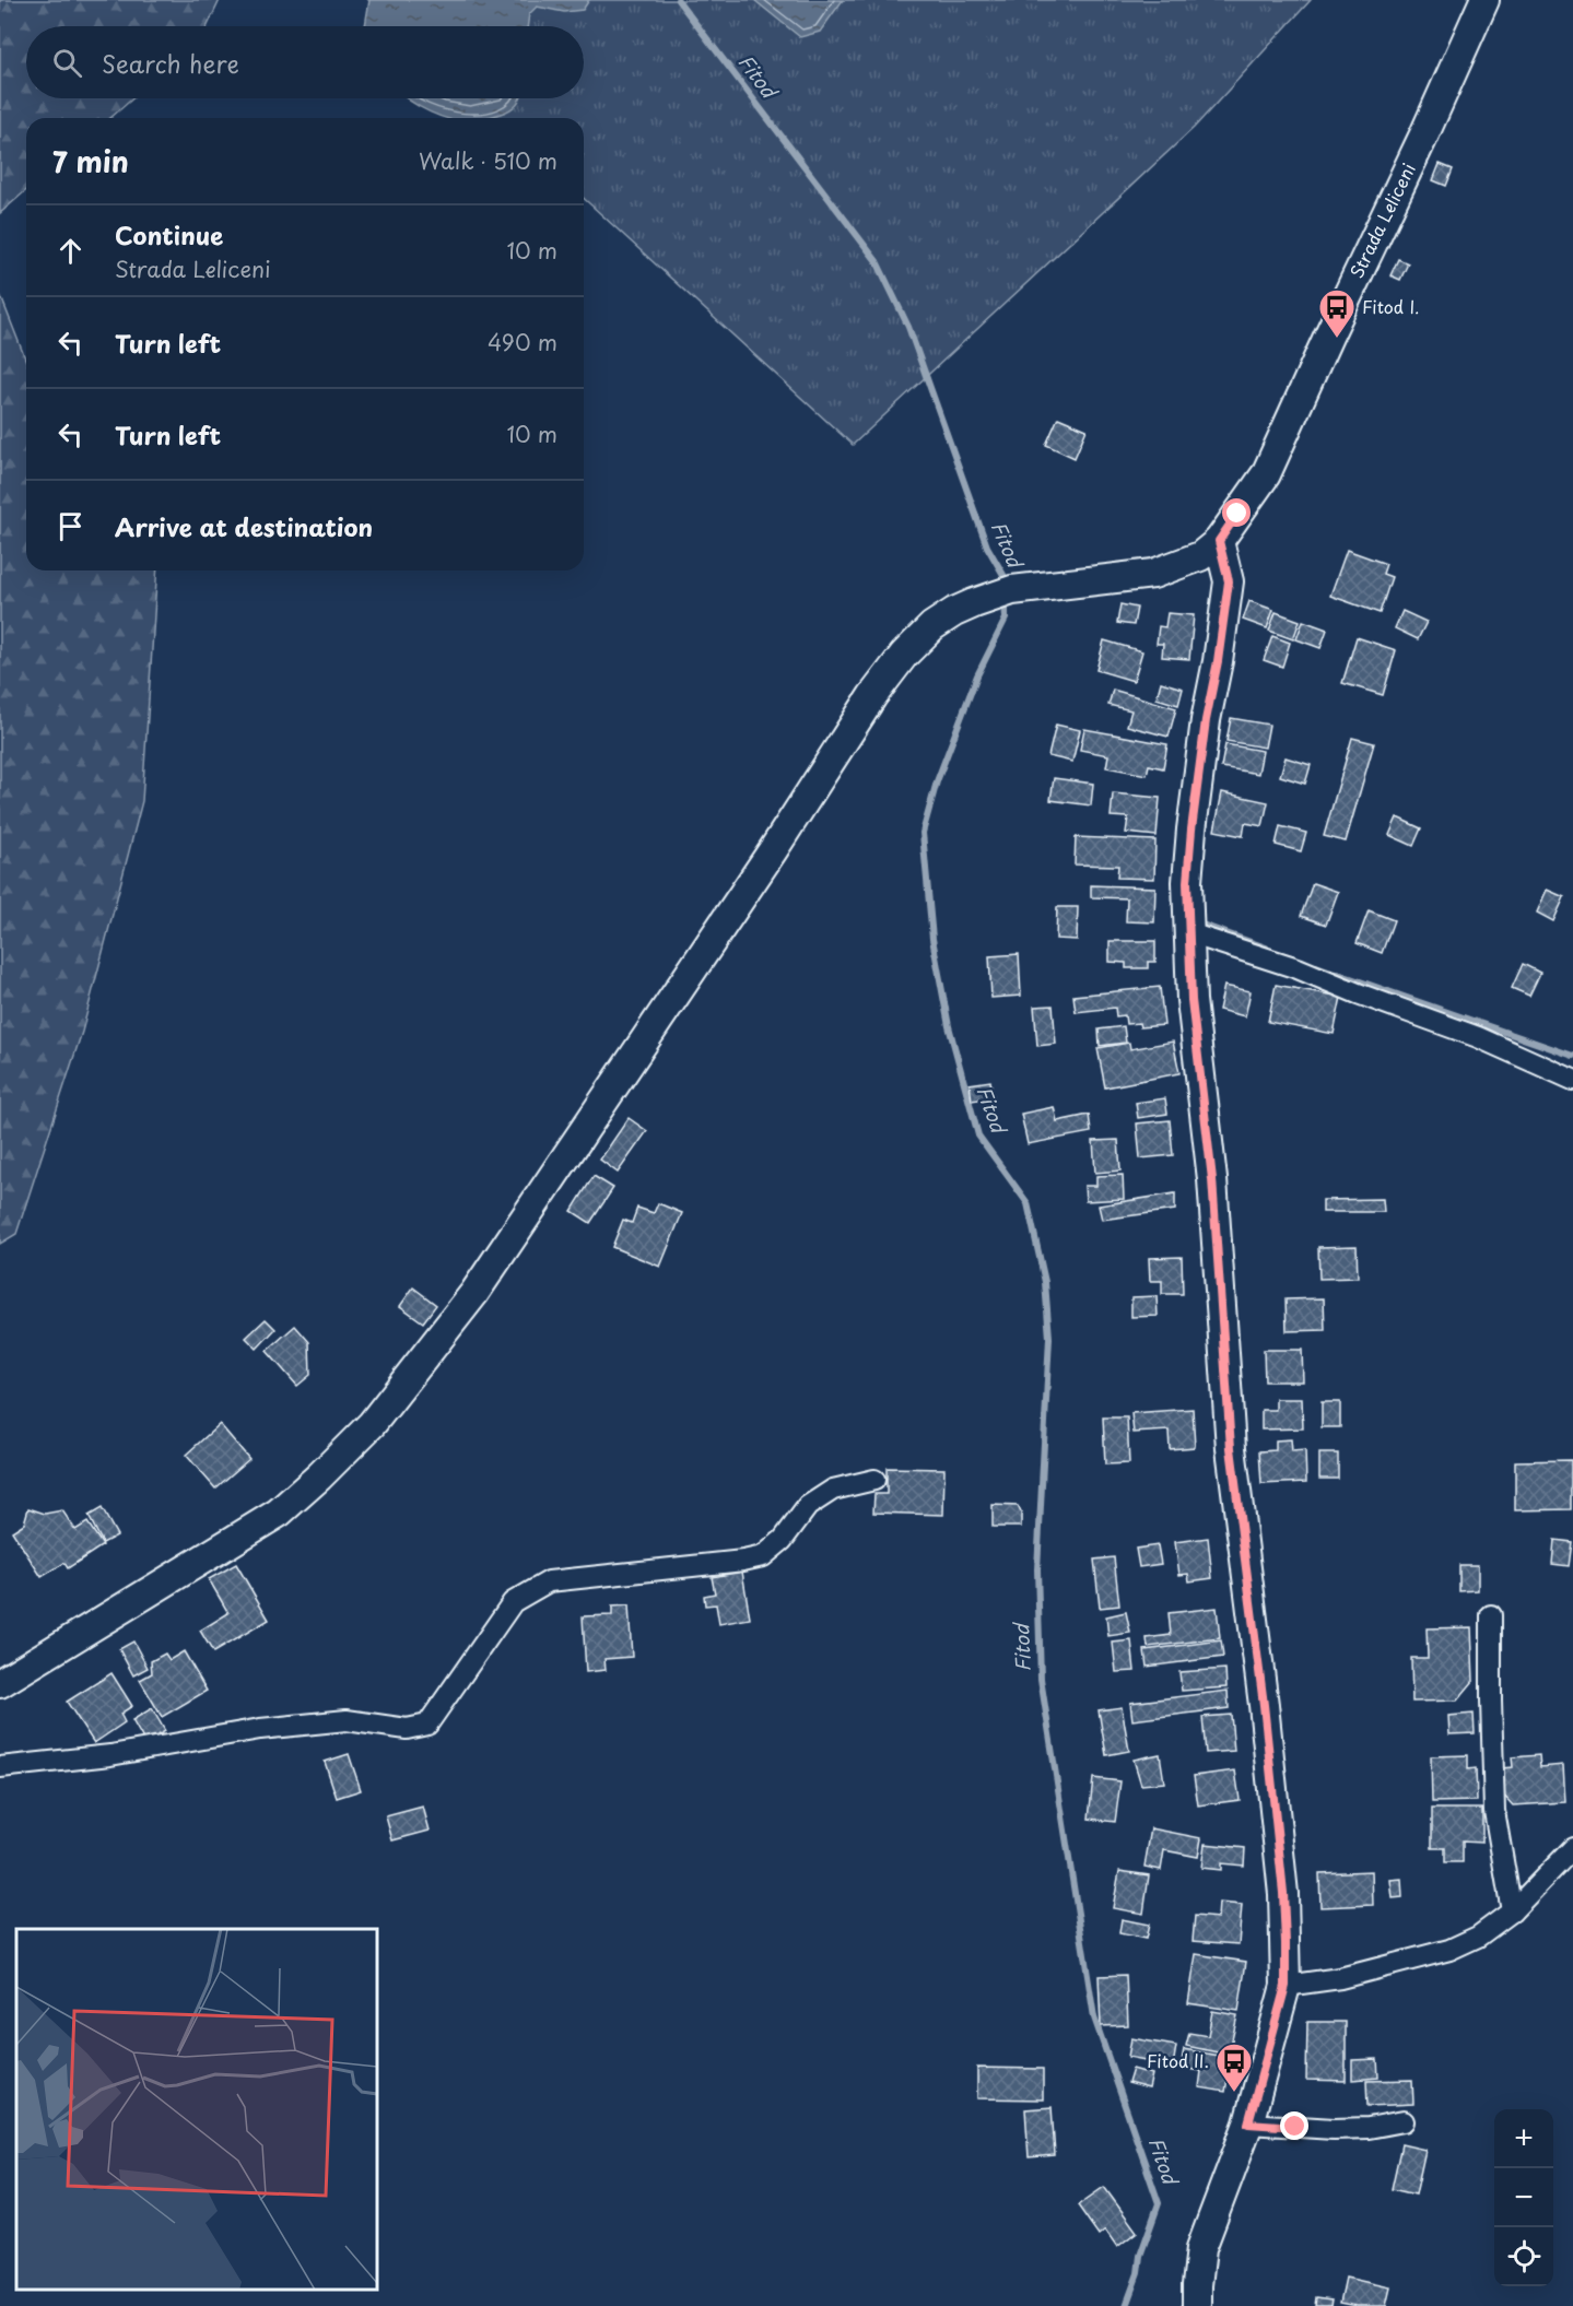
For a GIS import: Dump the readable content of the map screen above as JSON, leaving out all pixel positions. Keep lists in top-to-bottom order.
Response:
{
  "streets": {
    "main road": ["Strada Leliceni"]
  },
  "water": ["Fitod"],
  "places": {
    "bus stop": ["Fitod I.", "Fitod II."]
  },
  "page": {
    "search": "Search here",
    "heading": ["7 min", "Walk · 510 m"],
    "list": [
      ["Continue", "Strada Leliceni", "10 m"],
      ["Turn left", "490 m"],
      ["Turn left", "10 m"],
      "Arrive at destination"
    ],
    "map_buttons": ["+", "−"]
  }
}
